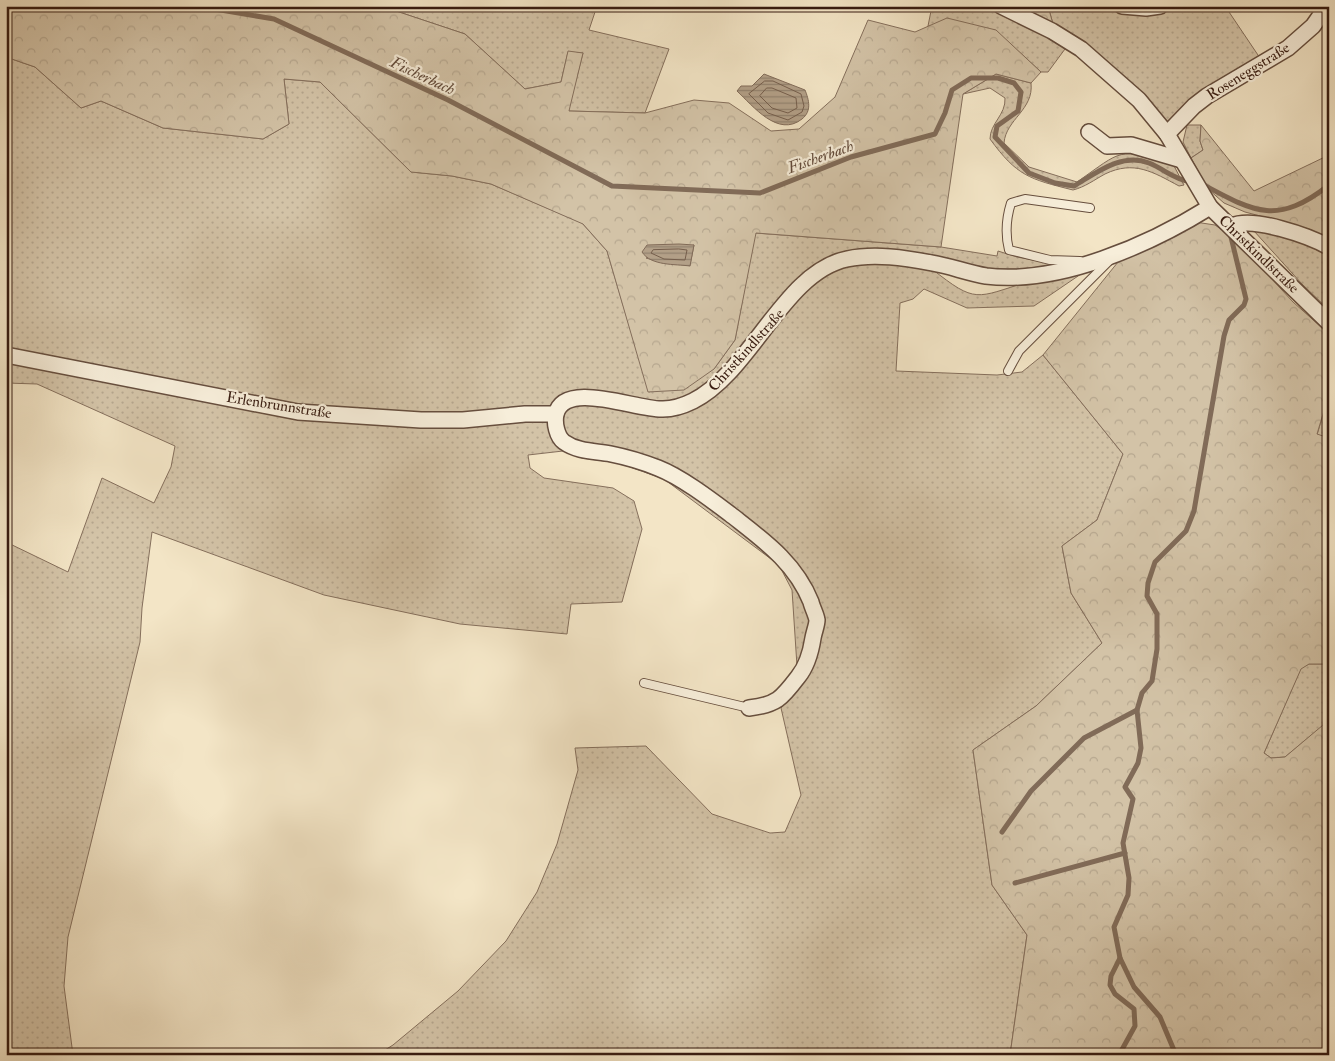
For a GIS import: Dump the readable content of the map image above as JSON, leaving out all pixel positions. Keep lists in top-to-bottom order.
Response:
{
  "streets": {
    "street": ["Roseneggstraße", "Christkindlstraße", "Erlenbrunnstraße"]
  },
  "crossings": [
    ["Christkindlstraße", "Erlenbrunnstraße"]
  ],
  "water": ["Fischerbach"]
}
